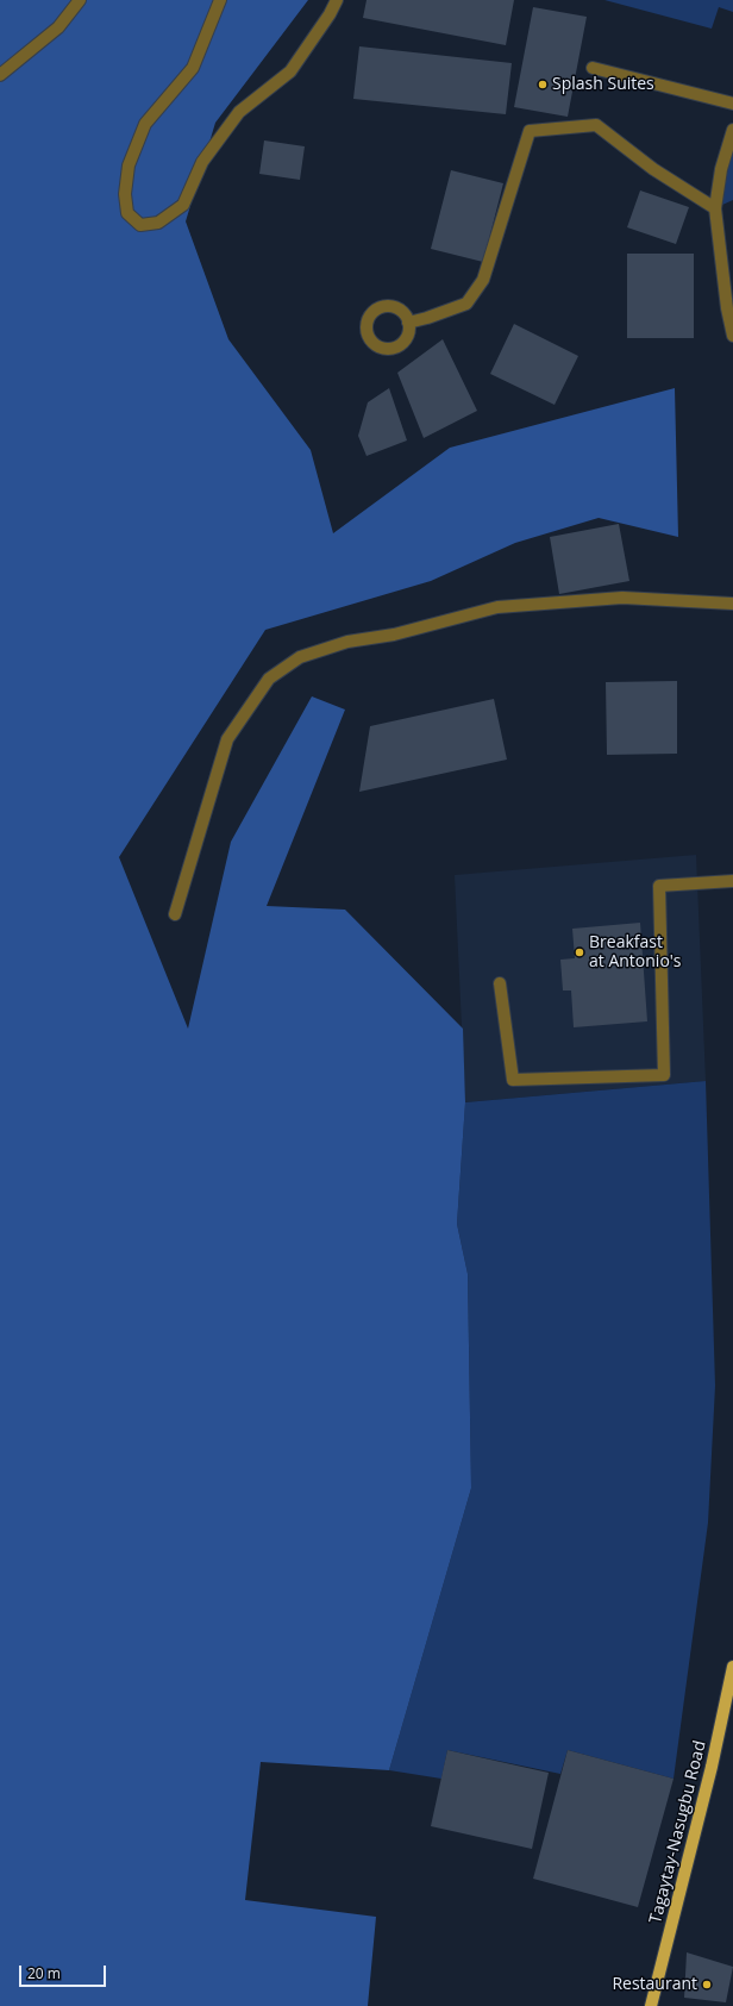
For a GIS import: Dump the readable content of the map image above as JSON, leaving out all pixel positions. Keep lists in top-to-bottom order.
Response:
{
  "streets": {
    "main road": ["Tagaytay-Nasugbu Road"]
  },
  "places": ["Splash Suites", "Breakfast at Antonio's", "Restaurant"],
  "scale_bar": "20 m"
}
